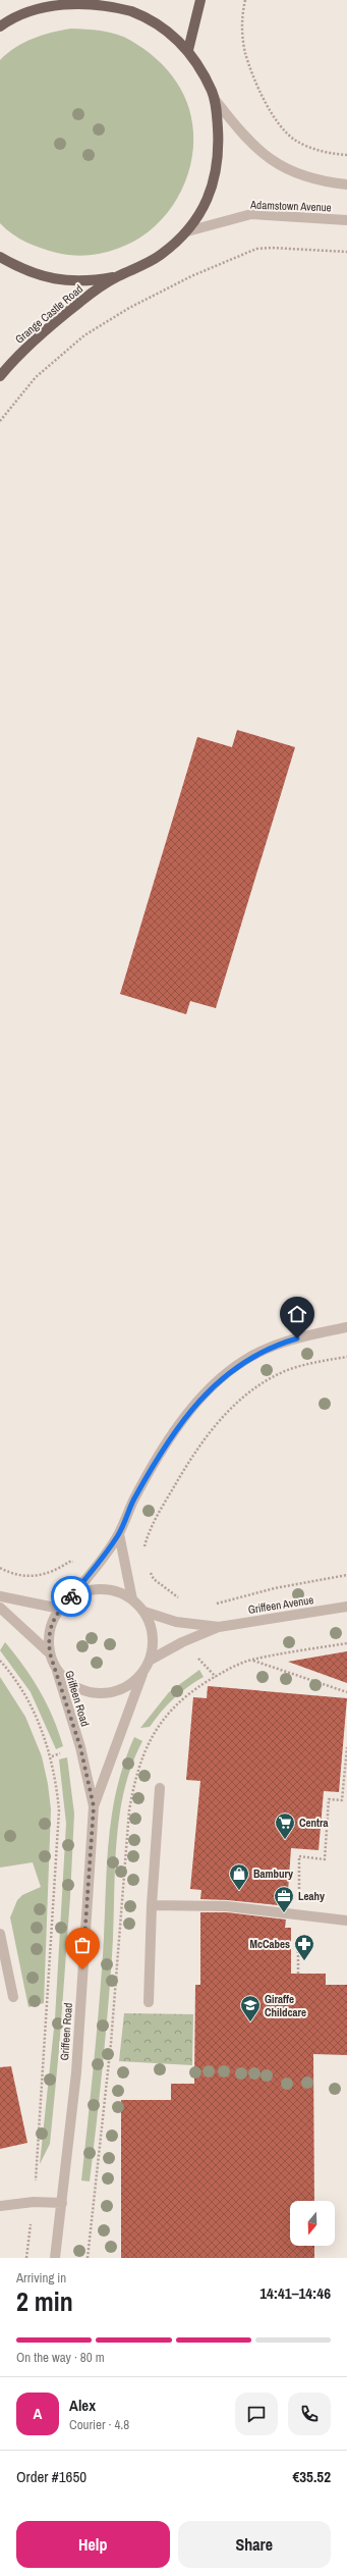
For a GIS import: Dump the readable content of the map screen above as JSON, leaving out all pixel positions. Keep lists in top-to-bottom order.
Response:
{
  "streets": {
    "main road": ["Grange Castle Road"],
    "street": ["Adamstown Avenue", "Griffeen Avenue", "Griffeen Road"]
  },
  "crossings": [
    ["Adamstown Avenue", "Grange Castle Road"],
    ["Griffeen Avenue", "Griffeen Road"]
  ],
  "places": {
    "supermarket": ["Centra"],
    "shop": ["Bambury"],
    "office": ["Leahy"],
    "pharmacy": ["McCabes"],
    "school or university": ["Giraffe Childcare"]
  },
  "north": "bottom",
  "page": {
    "heading": ["2 min", "Arriving in", "14:41–14:46"],
    "panel": [
      "Alex",
      "Courier · 4.8",
      "Order #1650",
      "€35.52"
    ],
    "bar": "On the way · 80 m",
    "round": "A",
    "buttons": ["Help", "Share"]
  }
}
